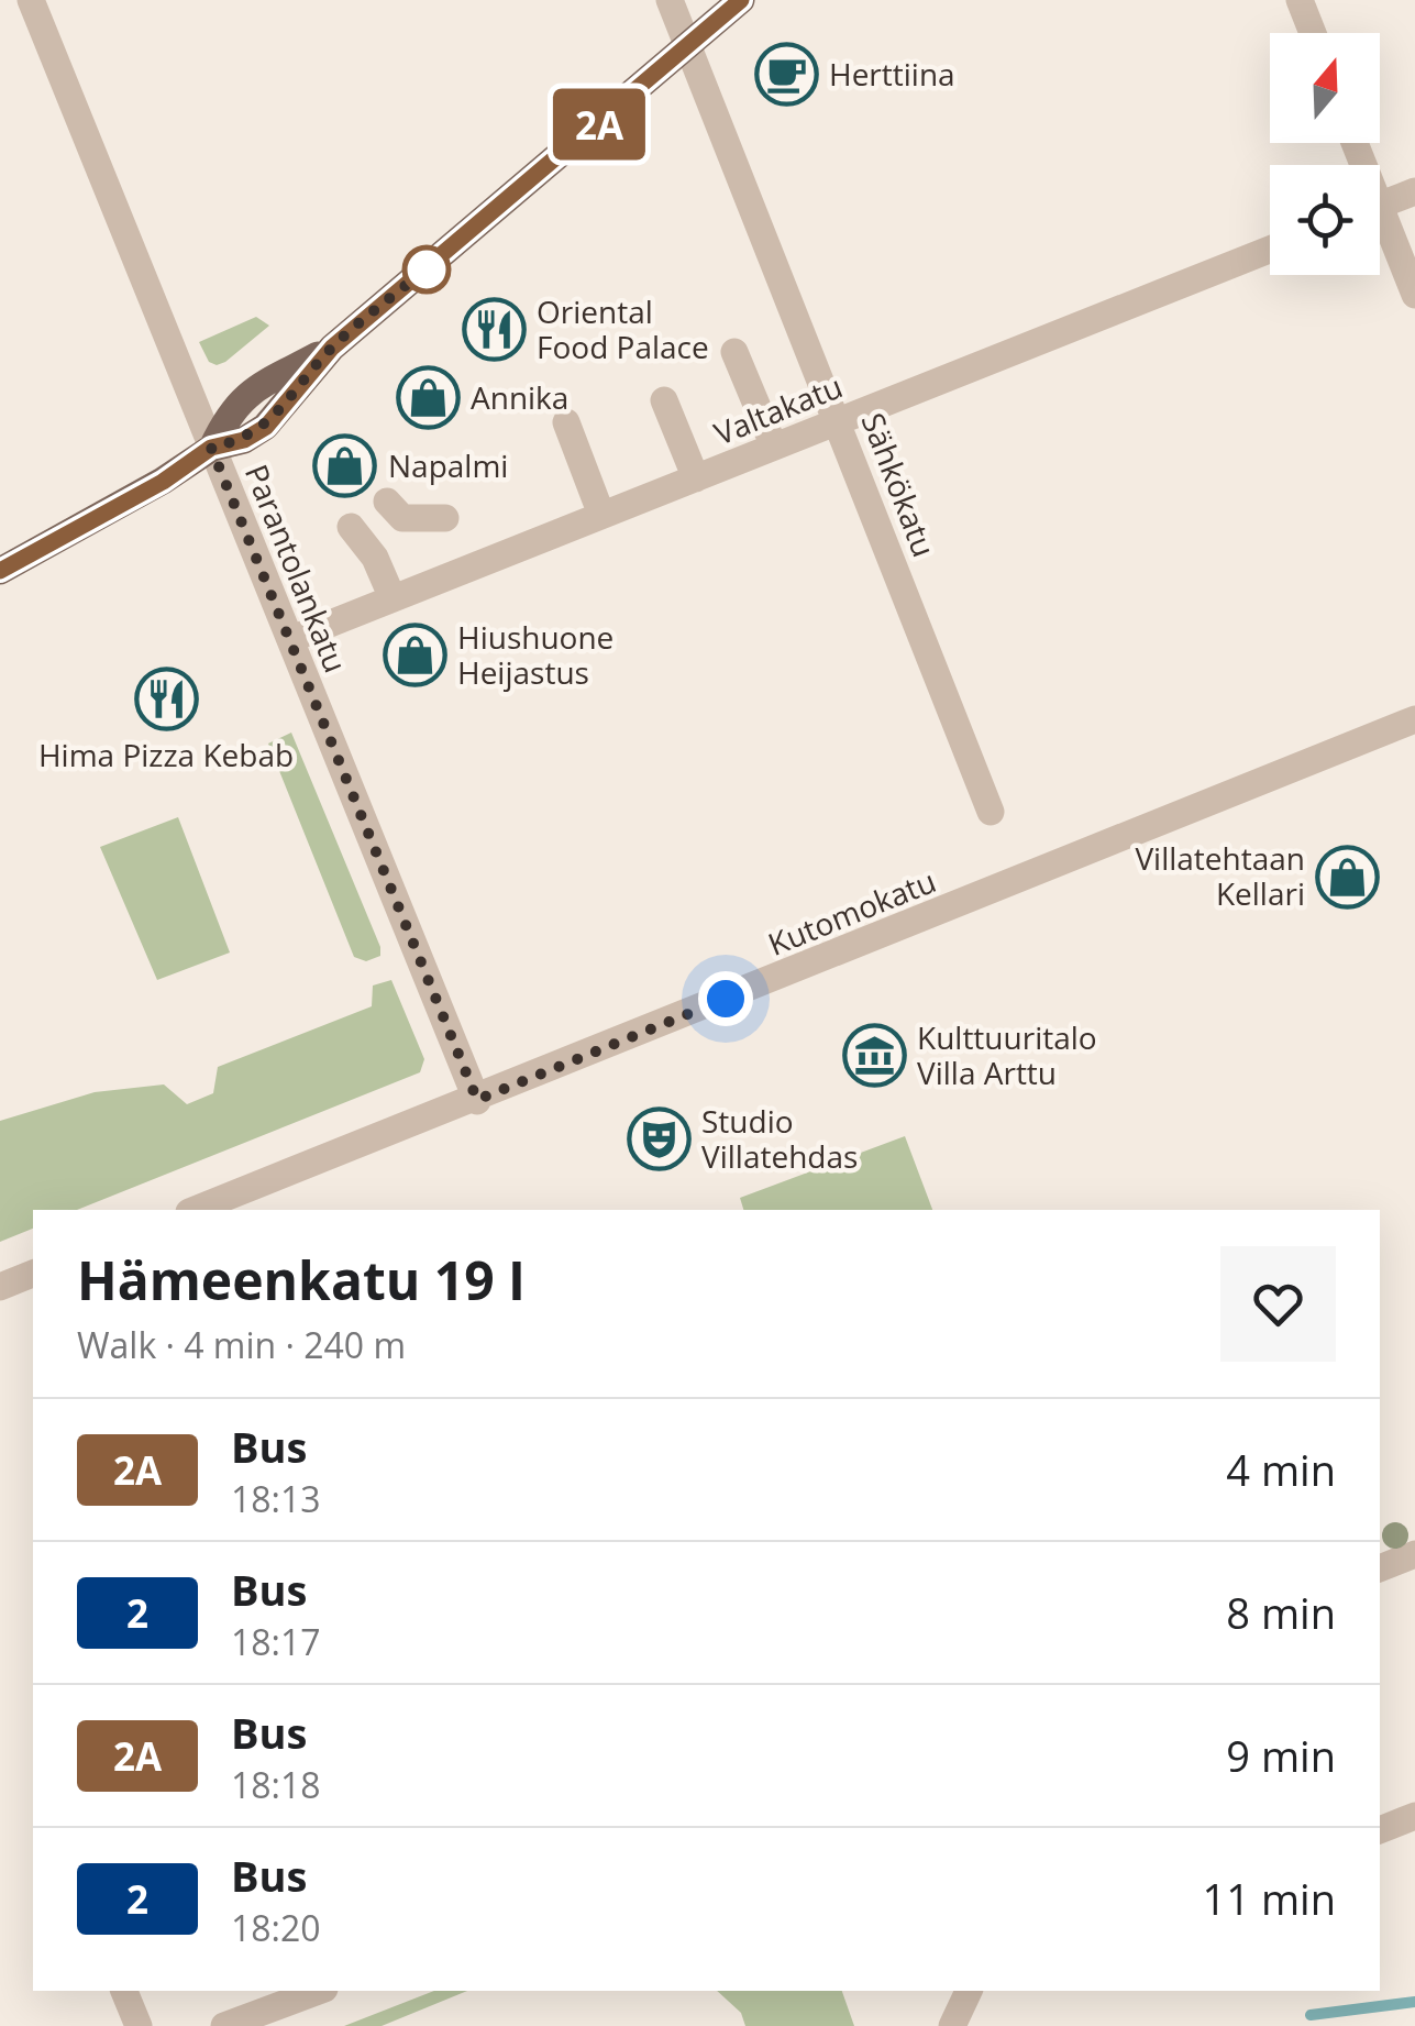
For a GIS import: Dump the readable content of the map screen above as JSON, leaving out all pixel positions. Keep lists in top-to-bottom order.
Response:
{
  "streets": {
    "street": [
      "Valtakatu",
      "Sähkökatu",
      "Parantolankatu",
      "Kutomokatu"
    ]
  },
  "crossings": [
    ["Valtakatu", "Sähkökatu"],
    ["Valtakatu", "Parantolankatu"],
    ["Parantolankatu", "Kutomokatu"]
  ],
  "places": {
    "cafe": ["Herttiina"],
    "restaurant": ["Oriental Food Palace", "Hima Pizza Kebab"],
    "shop": [
      "Annika",
      "Napalmi",
      "Hiushuone Heijastus",
      "Villatehtaan Kellari"
    ],
    "museum": ["Kulttuuritalo Villa Arttu"],
    "theatre": ["Studio Villatehdas"]
  },
  "lines": ["bus line 2A"],
  "north": "top",
  "page": {
    "on_map": "2A",
    "heading": ["Hämeenkatu 19 I", "Walk · 4 min · 240 m"],
    "list": [
      {
        "mark": "2A",
        "name": "Bus",
        "note": "18:13",
        "value": "4 min"
      },
      {
        "mark": "2",
        "name": "Bus",
        "note": "18:17",
        "value": "8 min"
      },
      {
        "mark": "2A",
        "name": "Bus",
        "note": "18:18",
        "value": "9 min"
      },
      {
        "mark": "2",
        "name": "Bus",
        "note": "18:20",
        "value": "11 min"
      }
    ]
  }
}
